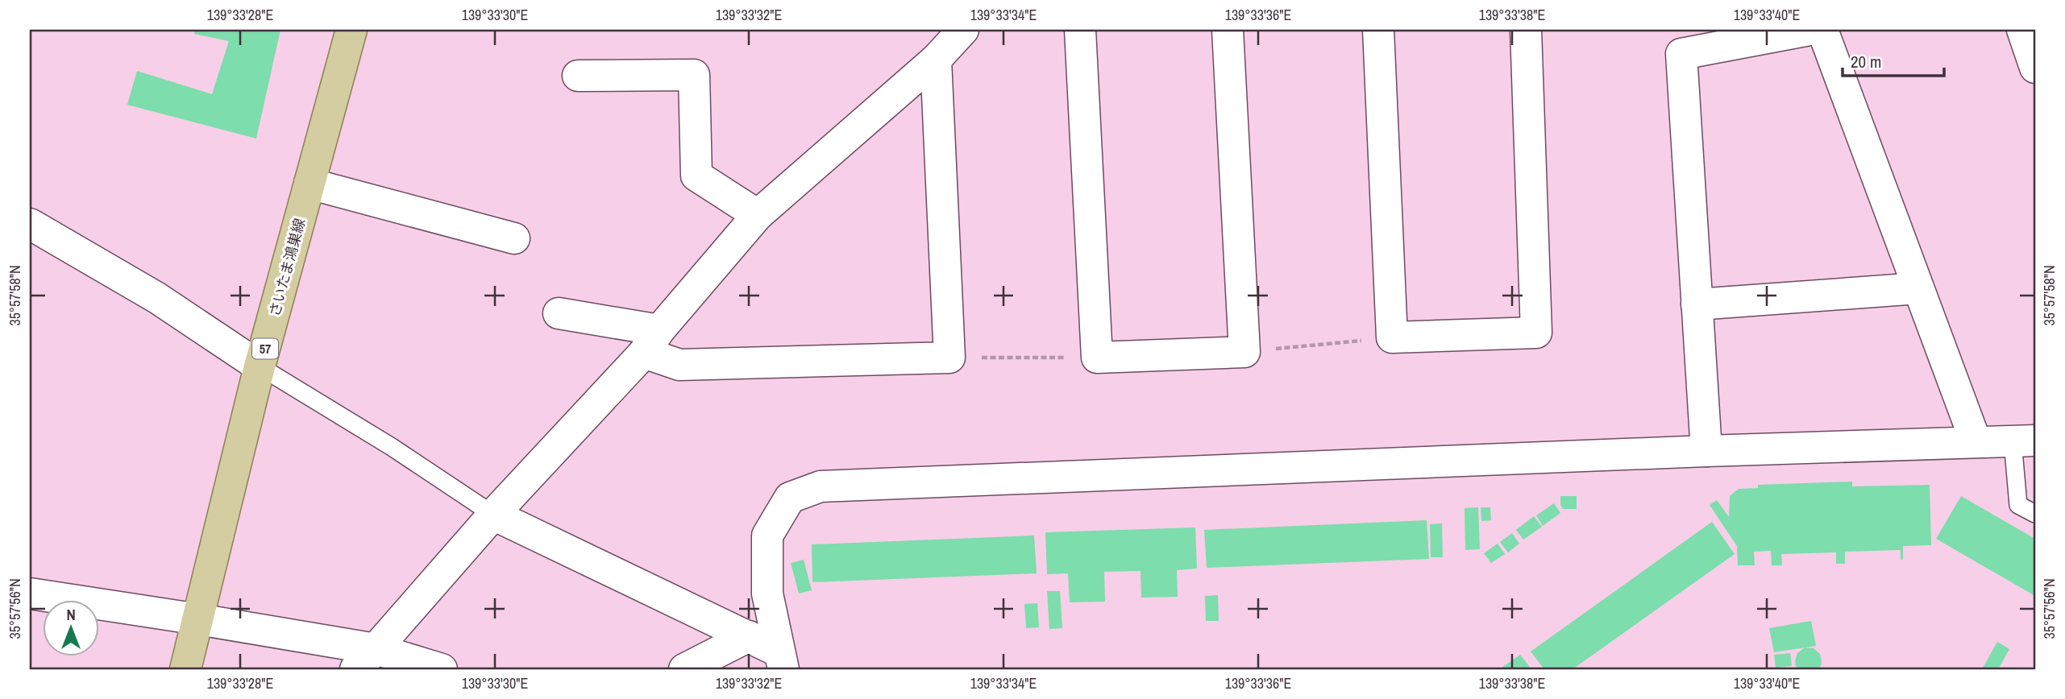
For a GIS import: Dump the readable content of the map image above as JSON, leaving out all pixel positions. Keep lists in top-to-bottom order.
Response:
{
  "streets": {
    "main road": ["さいたま鴻巣線", "57"]
  },
  "scale_bar": "20 m",
  "north": "top",
  "coordinates": [
    "139°33'28\"E",
    "139°33'30\"E",
    "139°33'32\"E",
    "139°33'34\"E",
    "139°33'36\"E",
    "139°33'38\"E",
    "139°33'40\"E",
    "35°57'58\"N",
    "35°57'56\"N"
  ]
}
